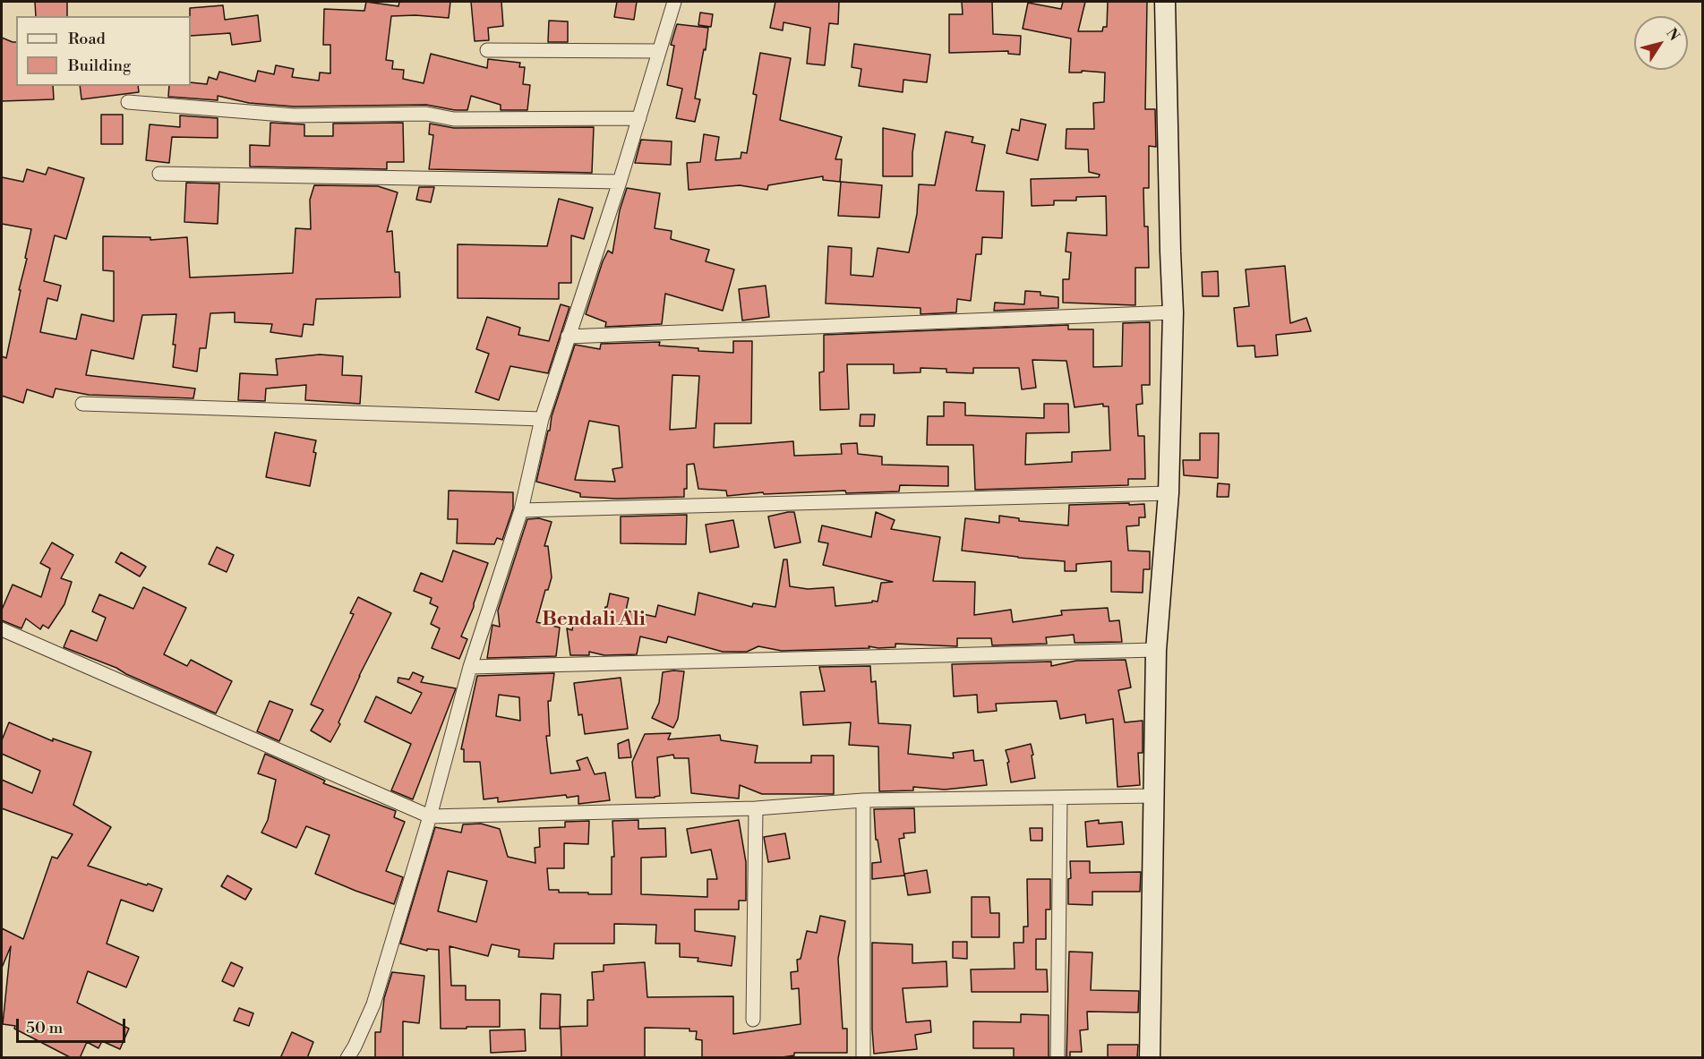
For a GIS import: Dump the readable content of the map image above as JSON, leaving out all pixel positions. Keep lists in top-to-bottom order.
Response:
{
  "districts": ["Bendali Ali"],
  "legend": ["Road", "Building"],
  "scale_bar": "50 m",
  "north": "top right"
}
